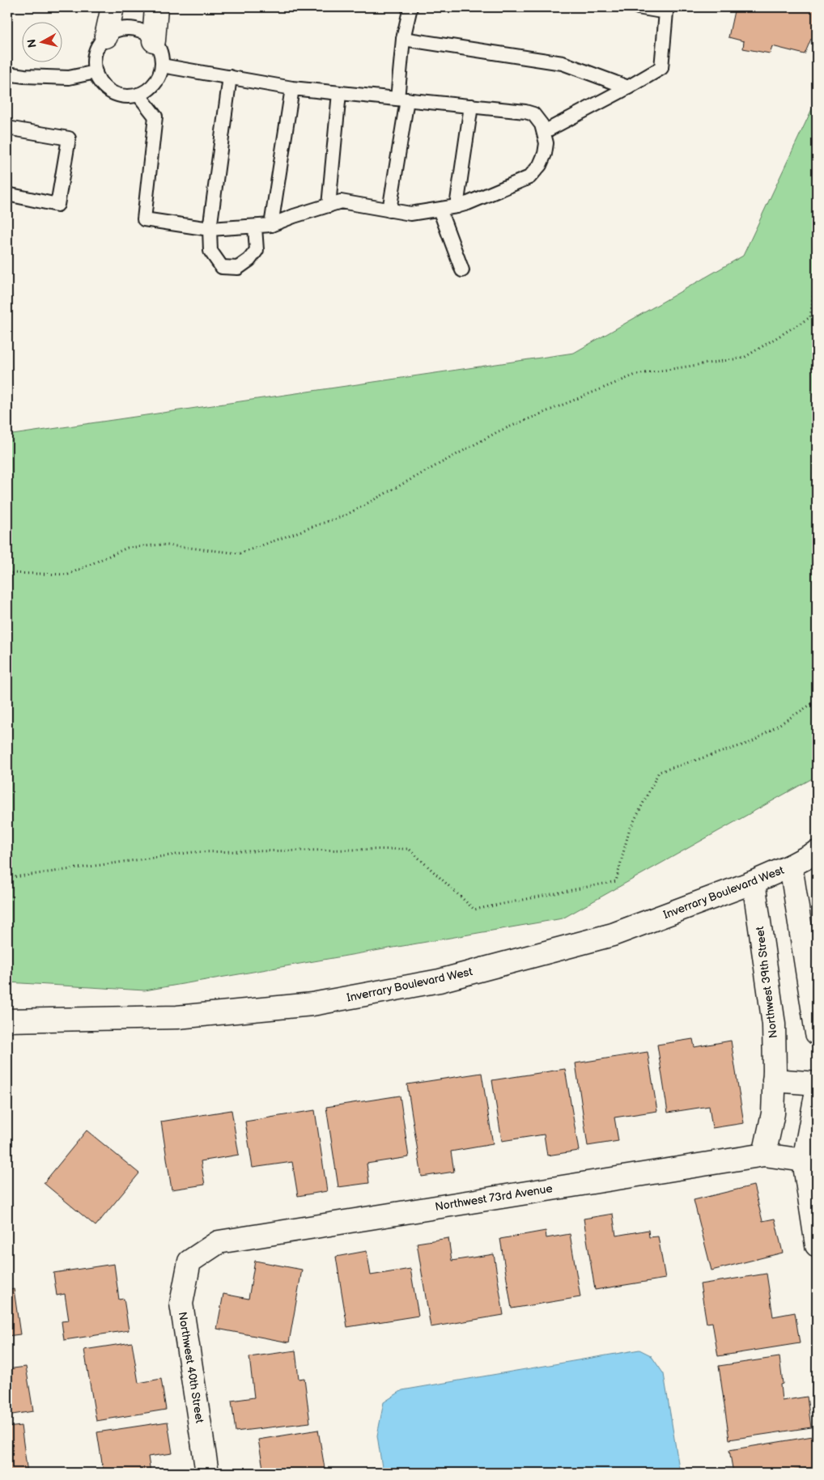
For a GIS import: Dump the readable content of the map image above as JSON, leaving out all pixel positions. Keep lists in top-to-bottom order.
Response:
{
  "streets": {
    "street": [
      "Inverrary Boulevard West",
      "Northwest 39th Street",
      "Northwest 73rd Avenue",
      "Northwest 40th Street"
    ]
  },
  "crossings": [
    ["Inverrary Boulevard West", "Northwest 39th Street"],
    ["Northwest 39th Street", "Northwest 73rd Avenue"],
    ["Northwest 73rd Avenue", "Northwest 40th Street"]
  ],
  "north": "left"
}
